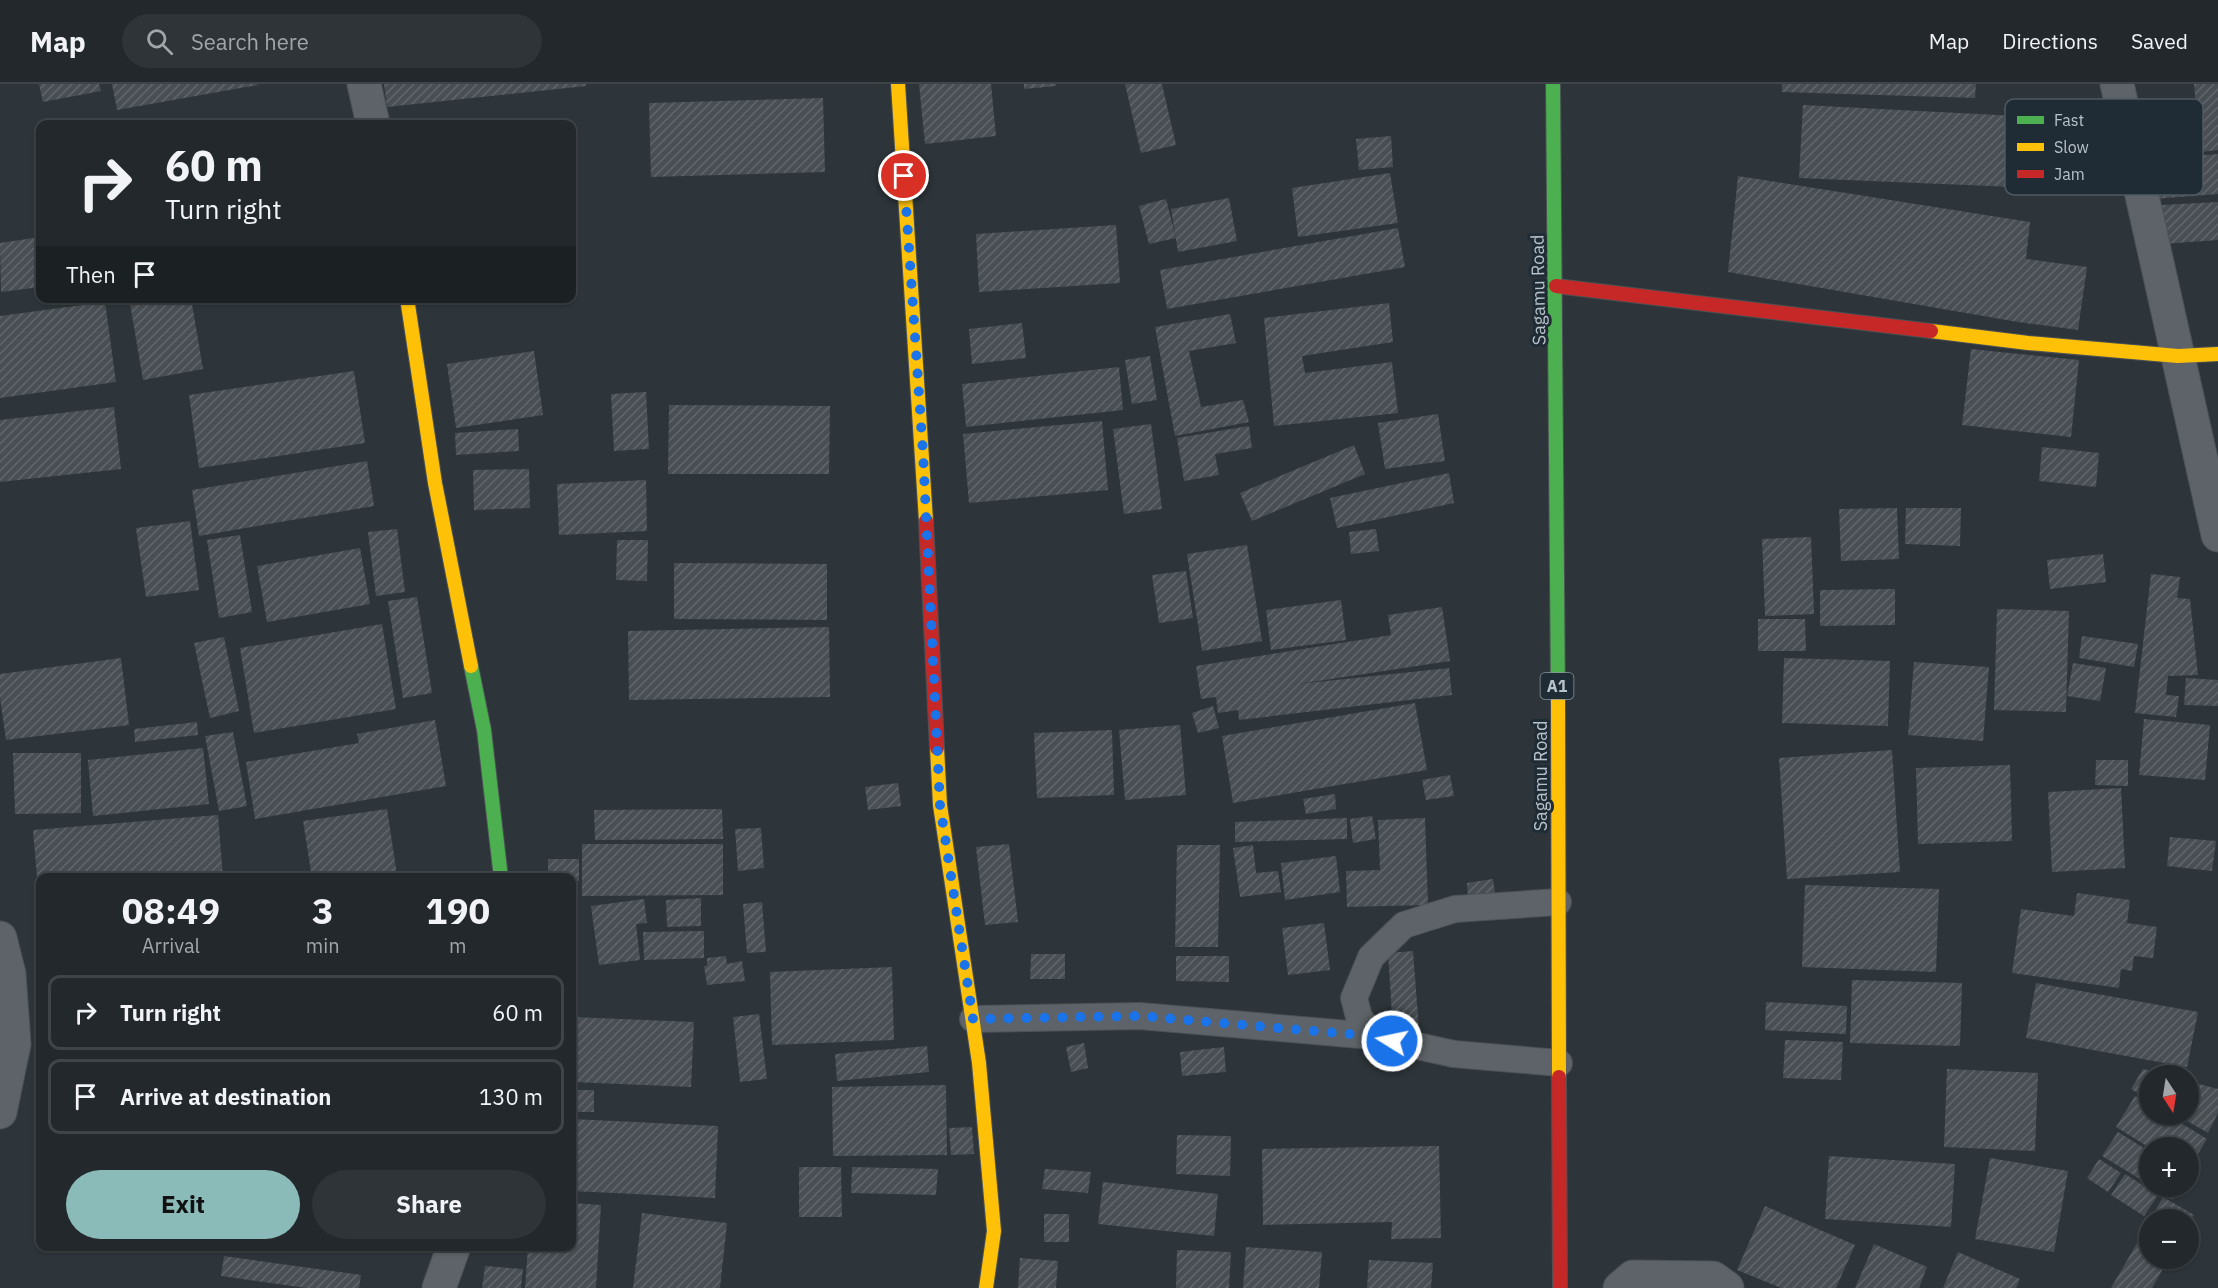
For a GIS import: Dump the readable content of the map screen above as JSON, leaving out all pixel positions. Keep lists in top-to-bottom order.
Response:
{
  "streets": {
    "main road": ["Sagamu Road", "A1"]
  },
  "legend": ["Fast", "Slow", "Jam"],
  "north": "bottom",
  "page": {
    "header": "Map",
    "search": "Search here",
    "nav": ["Map", "Directions", "Saved"],
    "turn": ["60 m", "Turn right"],
    "then": "Then",
    "eta": [
      "08:49",
      "Arrival",
      "3",
      "min",
      "190",
      "m"
    ],
    "list": [
      {
        "name": "Turn right",
        "value": "60 m"
      },
      {
        "name": "Arrive at destination",
        "value": "130 m"
      }
    ],
    "map_buttons": ["+", "−"],
    "buttons": ["Exit", "Share"]
  }
}
